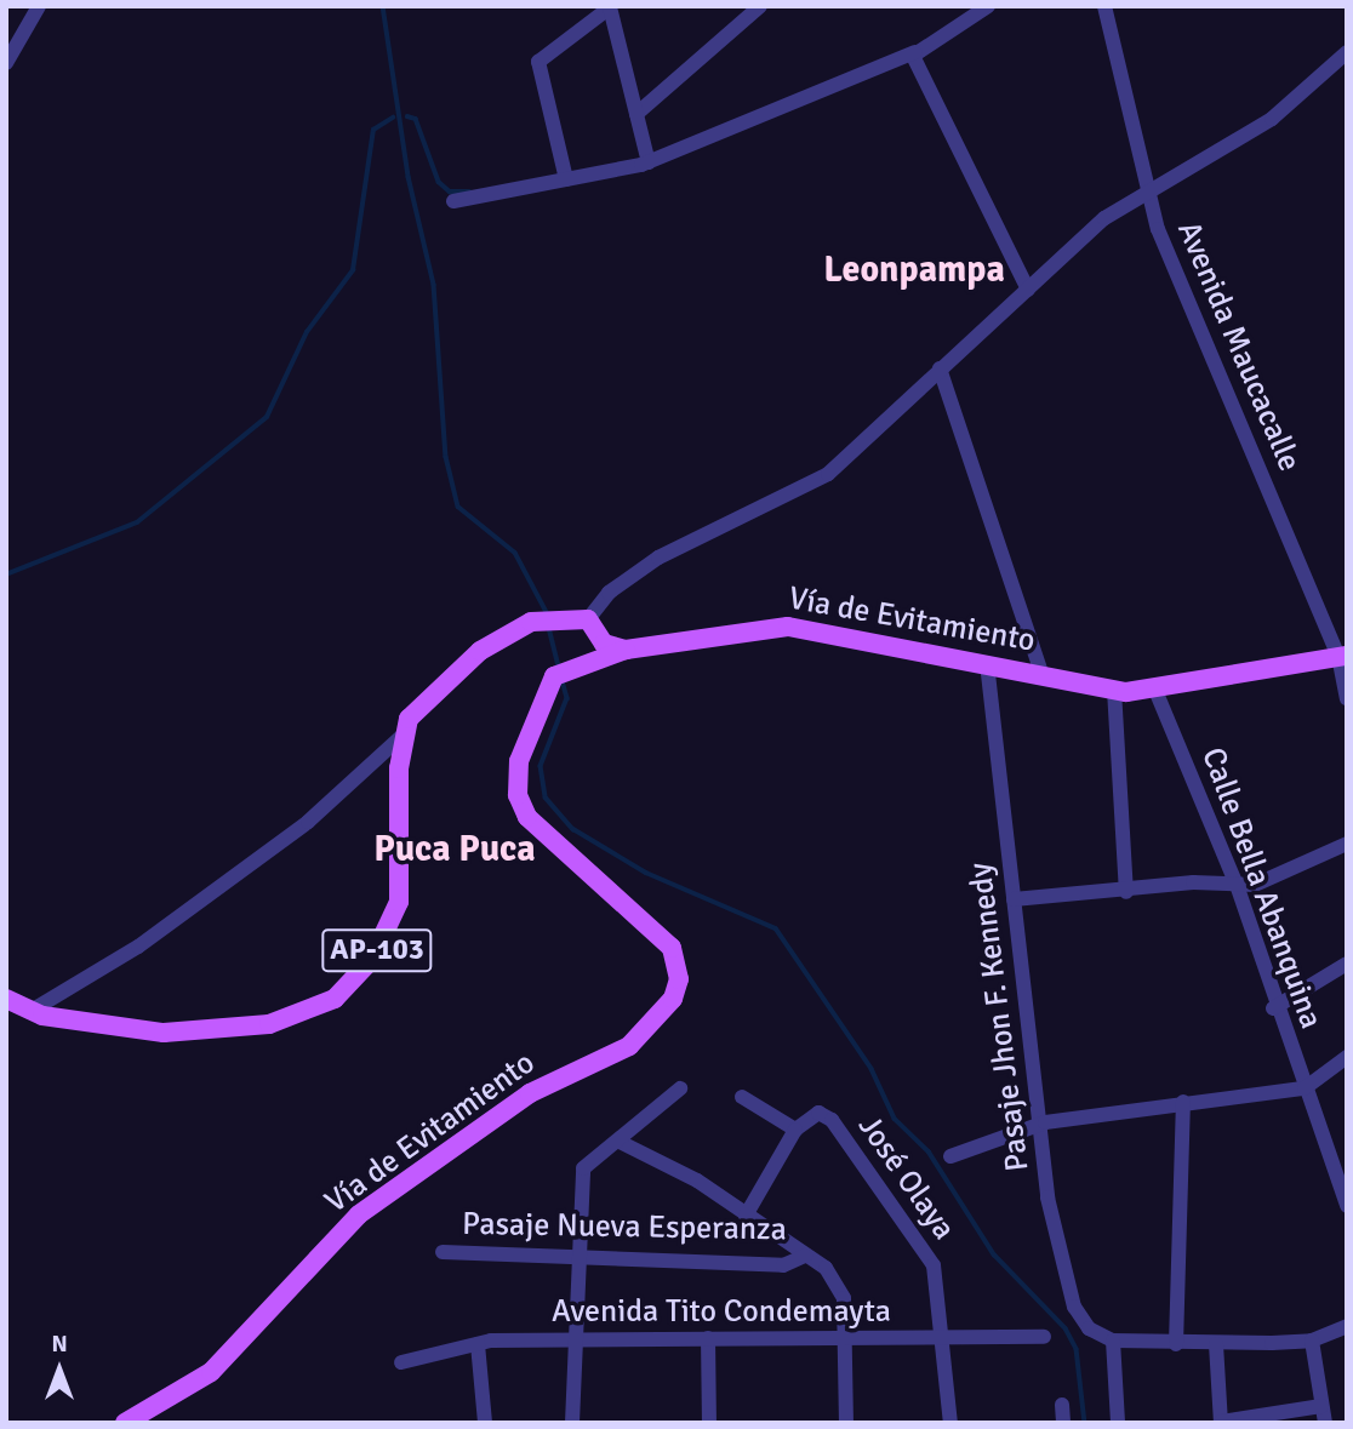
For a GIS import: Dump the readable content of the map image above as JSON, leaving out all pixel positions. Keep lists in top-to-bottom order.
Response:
{
  "streets": {
    "main road": ["Vía de Evitamiento", "AP-103"],
    "street": [
      "Avenida Maucacalle",
      "Calle Bella Abanquina",
      "Pasaje Jhon F. Kennedy",
      "José Olaya",
      "Pasaje Nueva Esperanza",
      "Avenida Tito Condemayta"
    ]
  },
  "crossings": [
    ["Avenida Maucacalle", "Vía de Evitamiento"],
    ["Vía de Evitamiento", "Calle Bella Abanquina"],
    ["Vía de Evitamiento", "Pasaje Jhon F. Kennedy"],
    ["José Olaya", "Avenida Tito Condemayta"]
  ],
  "districts": ["Leonpampa", "Puca Puca"],
  "north": "top"
}
